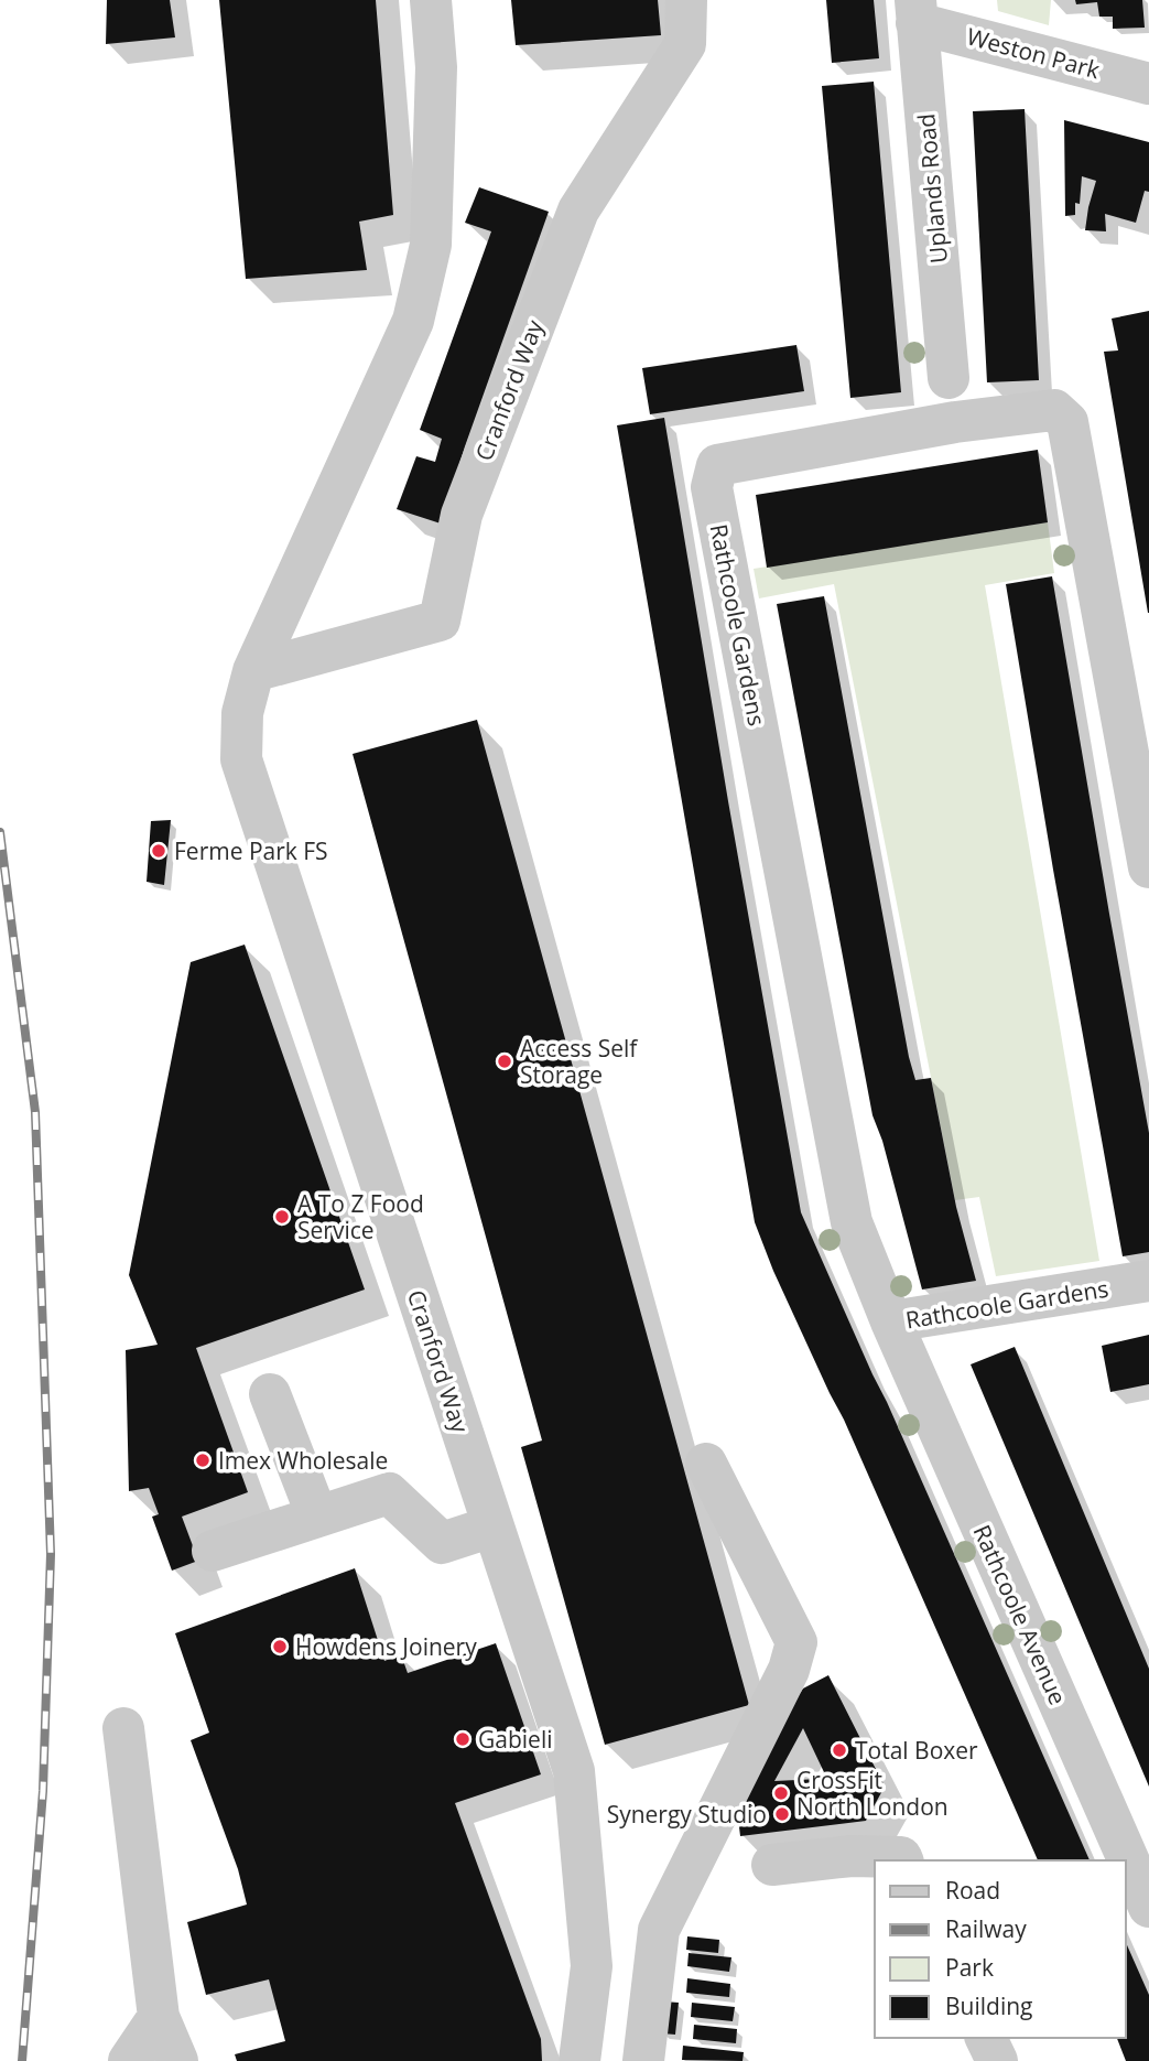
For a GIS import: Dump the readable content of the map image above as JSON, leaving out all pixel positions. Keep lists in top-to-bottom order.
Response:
{
  "streets": {
    "street": [
      "Weston Park",
      "Uplands Road",
      "Cranford Way",
      "Rathcoole Gardens",
      "Rathcoole Avenue"
    ]
  },
  "crossings": [
    ["Weston Park", "Uplands Road"],
    ["Rathcoole Gardens", "Rathcoole Avenue"]
  ],
  "places": [
    "Ferme Park FS",
    "Access Self Storage",
    "A To Z Food Service",
    "Imex Wholesale",
    "Howdens Joinery",
    "Gabieli",
    "Total Boxer",
    "CrossFit North London",
    "Synergy Studio"
  ],
  "legend": [
    "Road",
    "Railway",
    "Park",
    "Building"
  ]
}
